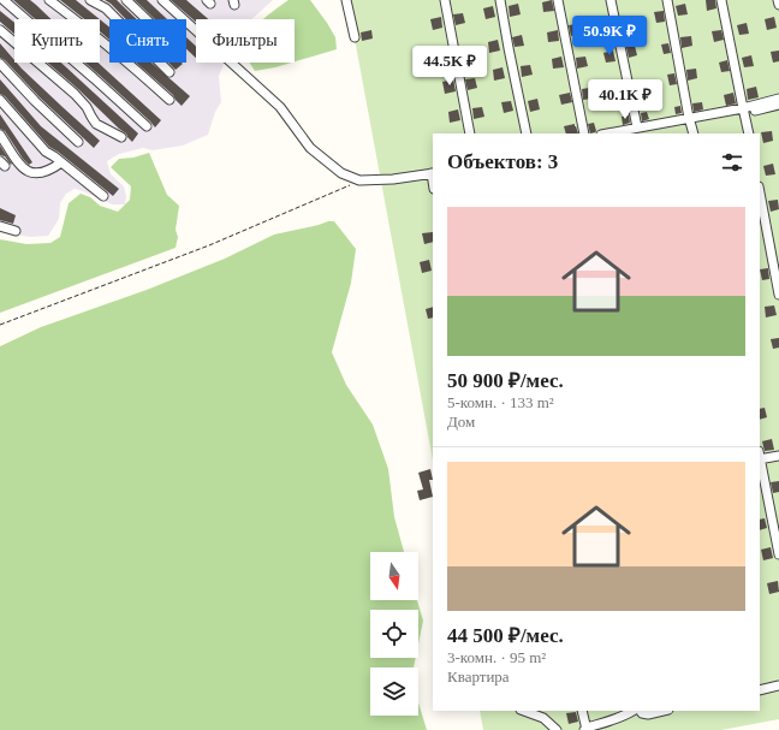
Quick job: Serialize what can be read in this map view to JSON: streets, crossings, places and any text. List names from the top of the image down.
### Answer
{
  "north": "bottom",
  "page": {
    "price": ["50.9K ₽", "44.5K ₽", "40.1K ₽"],
    "chip": ["Купить", "Снять", "Фильтры"],
    "heading": "Объектов: 3",
    "list": [
      {
        "name": "50 900 ₽/мес.",
        "note": "5-комн. · 133 m² · Дом"
      },
      {
        "name": "44 500 ₽/мес.",
        "note": "3-комн. · 95 m² · Квартира"
      }
    ]
  }
}
